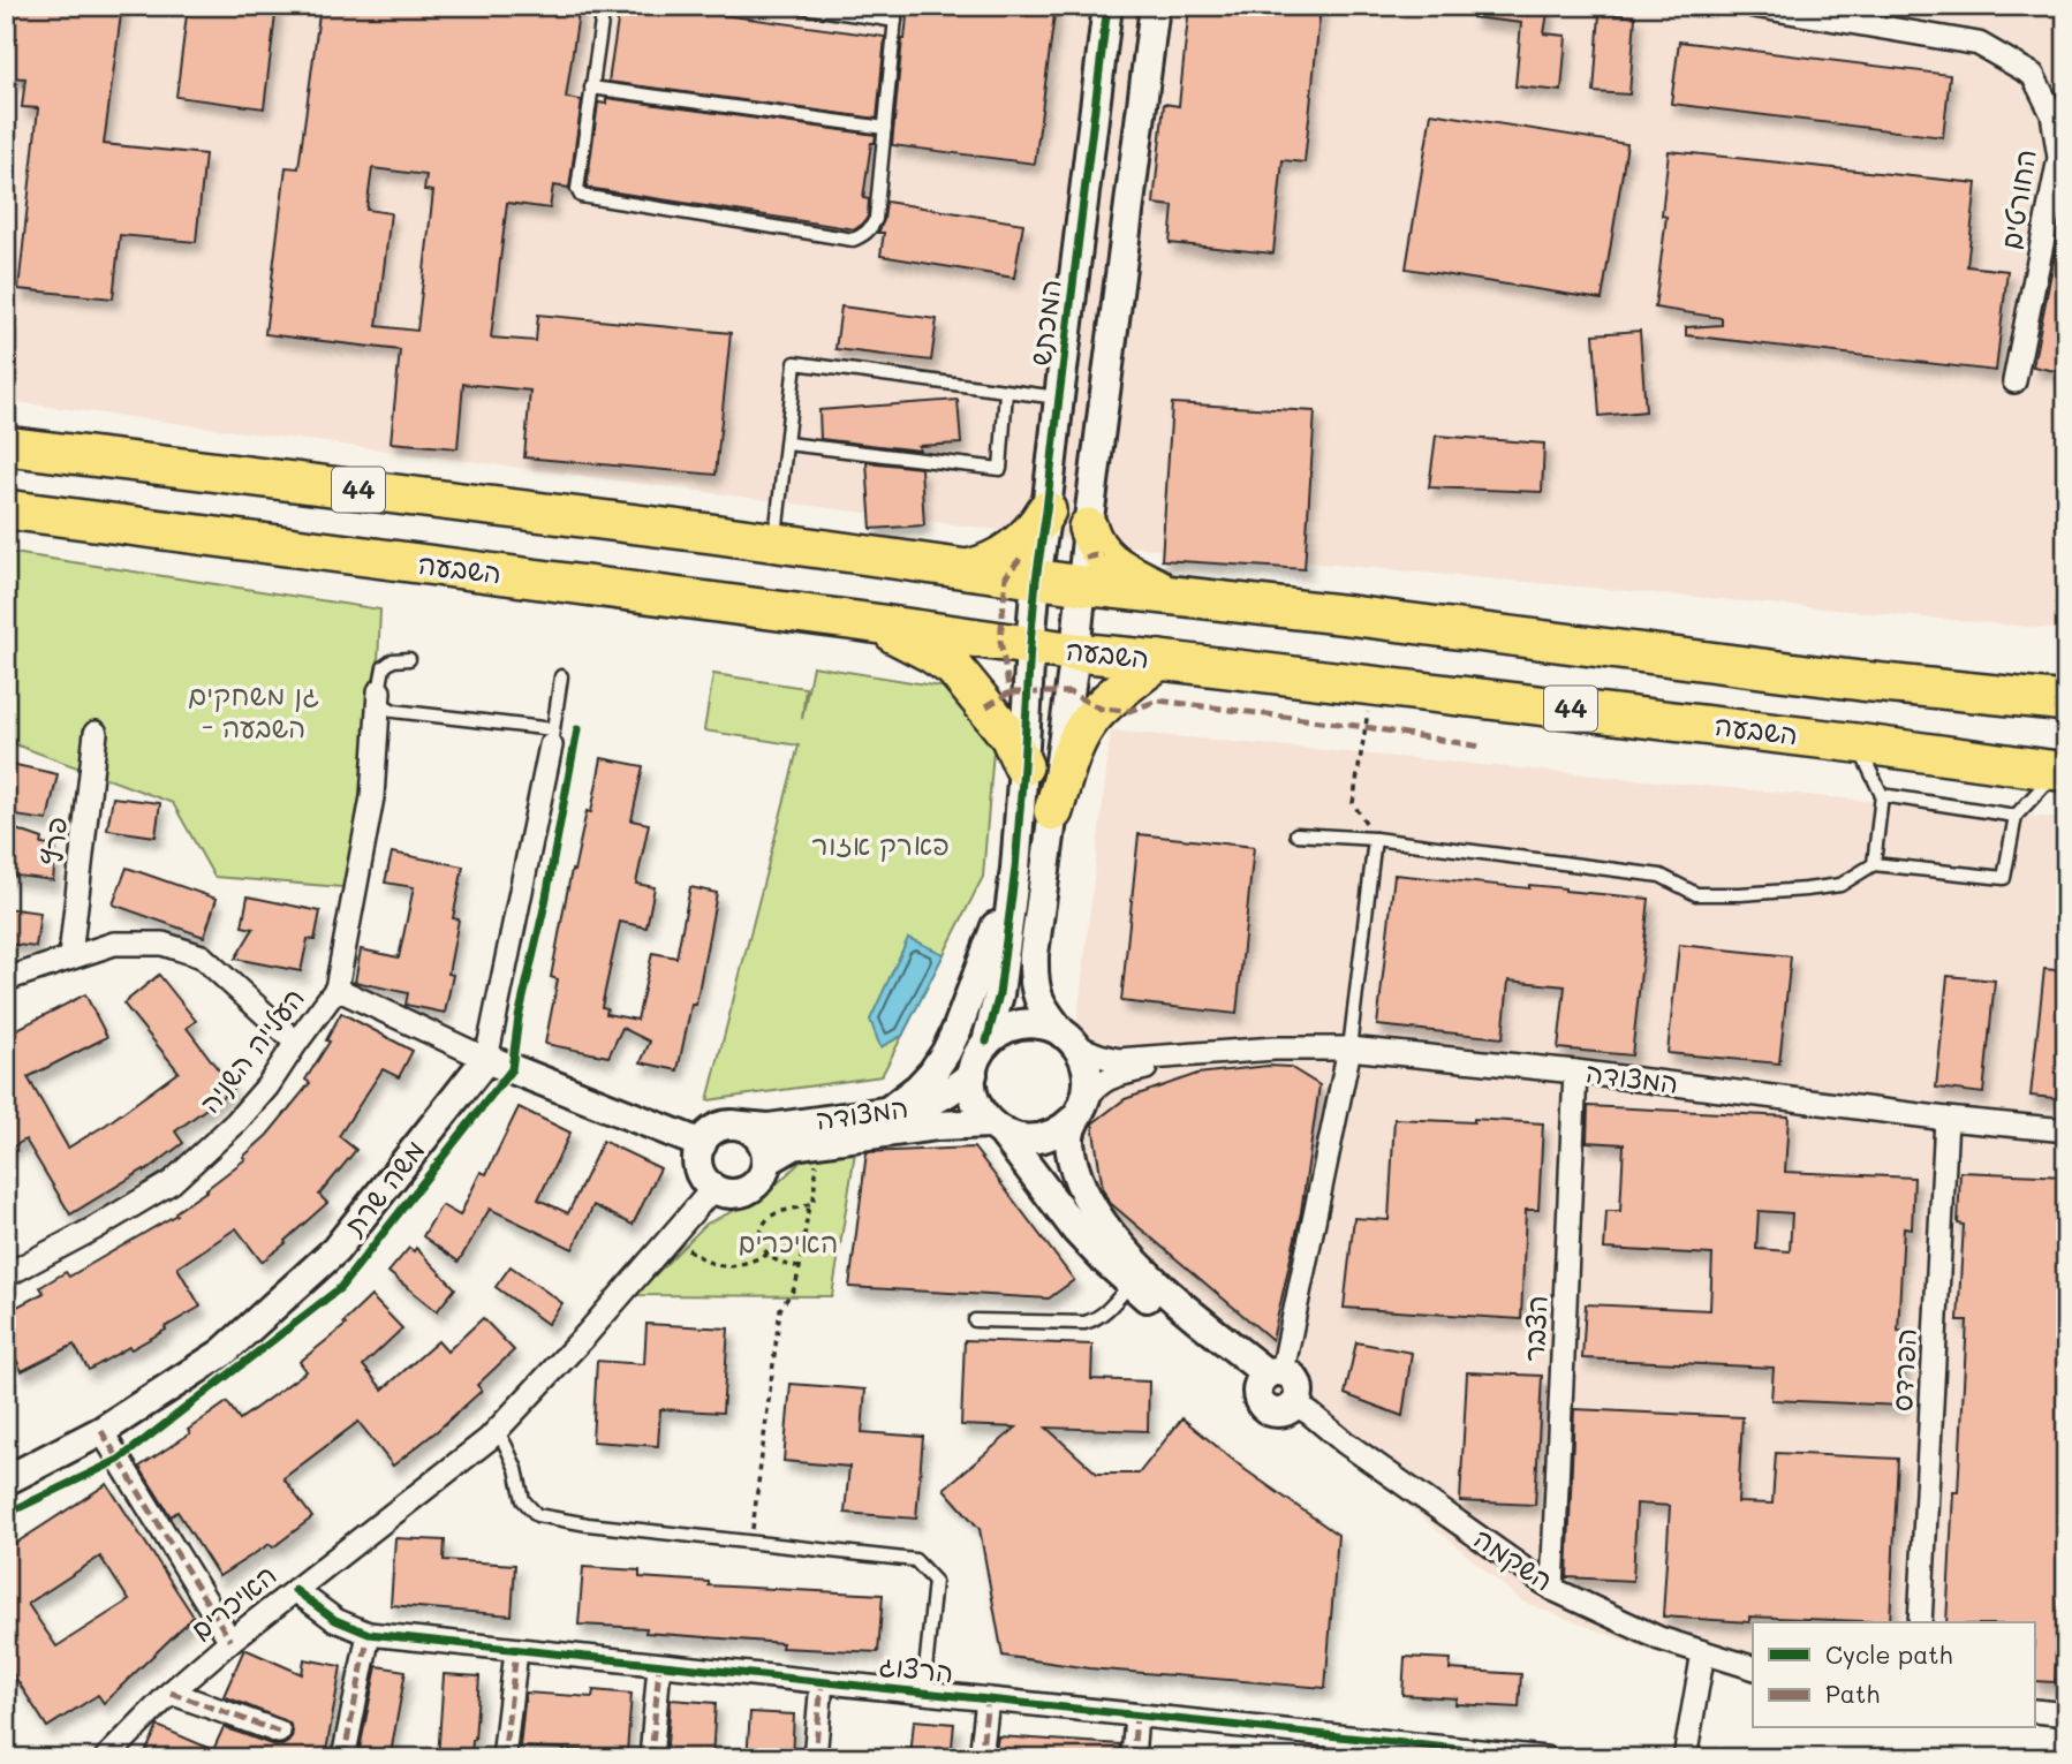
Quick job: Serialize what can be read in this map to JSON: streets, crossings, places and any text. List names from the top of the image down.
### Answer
{
  "streets": {
    "highway": ["44", "השבעה"],
    "street": [
      "החורטים",
      "המכתש",
      "פרץ",
      "העלייה השניה",
      "המצודה",
      "משה שרת",
      "הצבר",
      "הפרדס",
      "השקמה",
      "האיכרים",
      "הרצוג"
    ]
  },
  "crossings": [
    ["המכתש", "44"],
    ["המכתש", "השבעה"],
    ["המצודה", "הצבר"],
    ["המצודה", "הפרדס"],
    ["המצודה", "האיכרים"],
    ["הצבר", "השקמה"],
    ["האיכרים", "הרצוג"]
  ],
  "parks": ["גן משחקים - השבעה", "פארק אזור", "האיכרים"],
  "legend": ["Cycle path", "Path"]
}
